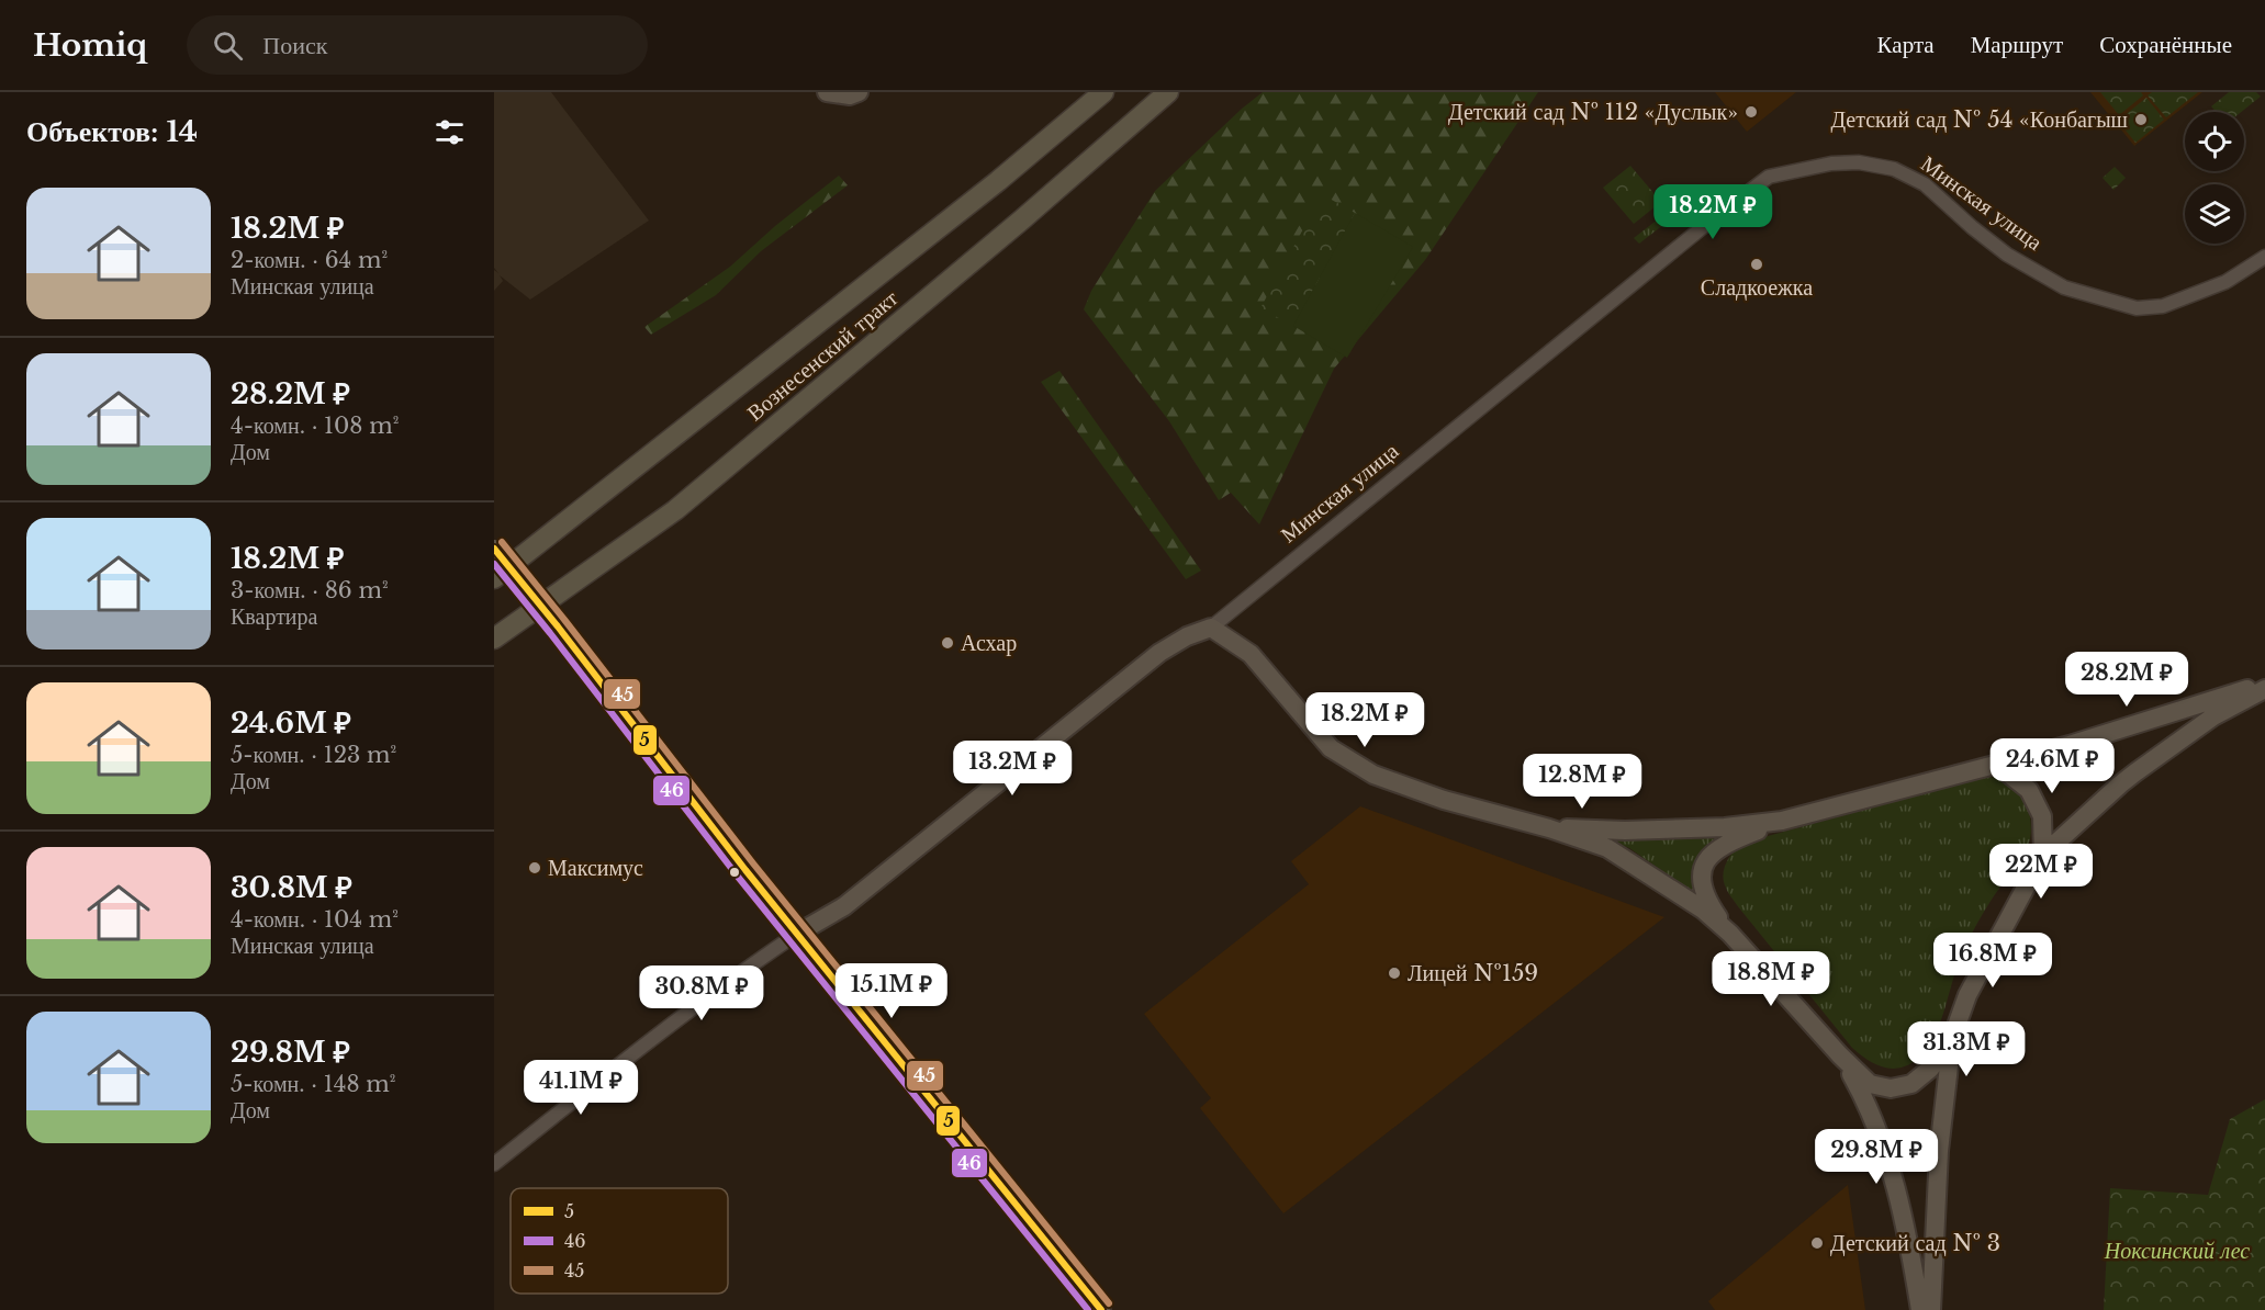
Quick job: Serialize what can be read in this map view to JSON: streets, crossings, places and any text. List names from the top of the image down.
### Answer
{
  "streets": {
    "main road": ["Вознесенский тракт"],
    "street": ["Минская улица"]
  },
  "parks": ["Ноксинский лес"],
  "places": [
    "Детский сад № 112 «Дуслык»",
    "Детский сад № 54 «Конбагыш",
    "Сладкоежка",
    "Асхар",
    "Максимус",
    "Лицей №159",
    "Детский сад № 3"
  ],
  "lines": ["transit line 45", "transit line 5", "transit line 46"],
  "legend": ["5", "46", "45"],
  "page": {
    "header": "Homiq",
    "search": "Поиск",
    "nav": ["Карта", "Маршрут", "Сохранённые"],
    "heading": "Объектов: 14",
    "list": [
      {
        "name": "18.2M ₽",
        "note": "2-комн. · 64 m² · Минская улица"
      },
      {
        "name": "28.2M ₽",
        "note": "4-комн. · 108 m² · Дом"
      },
      {
        "name": "18.2M ₽",
        "note": "3-комн. · 86 m² · Квартира"
      },
      {
        "name": "24.6M ₽",
        "note": "5-комн. · 123 m² · Дом"
      },
      {
        "name": "30.8M ₽",
        "note": "4-комн. · 104 m² · Минская улица"
      },
      {
        "name": "29.8M ₽",
        "note": "5-комн. · 148 m² · Дом"
      }
    ],
    "price": [
      "18.2M ₽",
      "28.2M ₽",
      "18.2M ₽",
      "24.6M ₽",
      "13.2M ₽",
      "12.8M ₽",
      "22M ₽",
      "16.8M ₽",
      "18.8M ₽",
      "15.1M ₽",
      "30.8M ₽",
      "31.3M ₽",
      "41.1M ₽",
      "29.8M ₽"
    ]
  }
}
